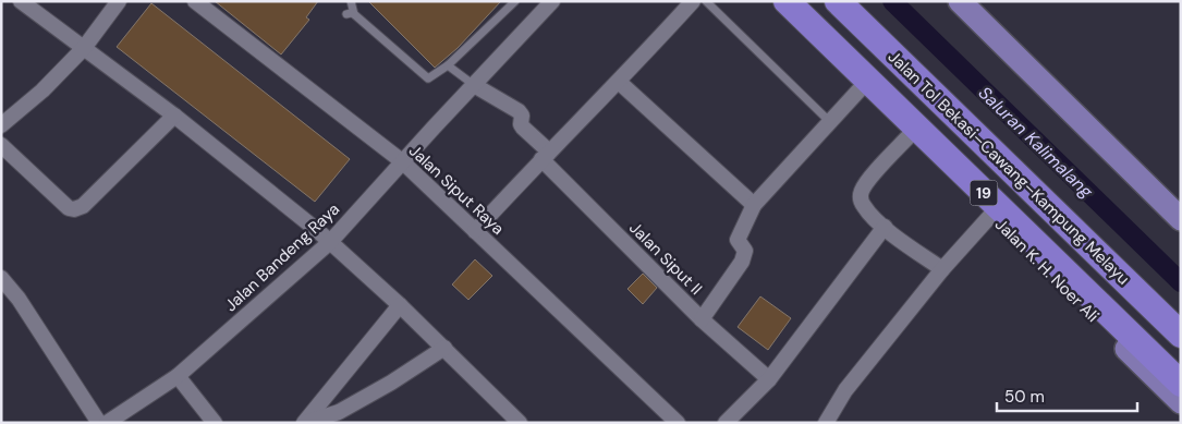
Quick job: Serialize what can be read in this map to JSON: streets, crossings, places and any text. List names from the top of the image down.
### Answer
{
  "streets": {
    "highway": ["Jalan Tol Bekasi–Cawang–Kampung Melayu", "19"],
    "main road": ["Jalan K. H. Noer Ali"],
    "street": ["Jalan Siput Raya", "Jalan Bandeng Raya", "Jalan Siput II"]
  },
  "crossings": [
    ["Jalan Siput Raya", "Jalan Bandeng Raya"],
    ["Jalan Bandeng Raya", "Jalan Siput II"]
  ],
  "water": ["Saluran Kalimalang"],
  "scale_bar": "50 m"
}
